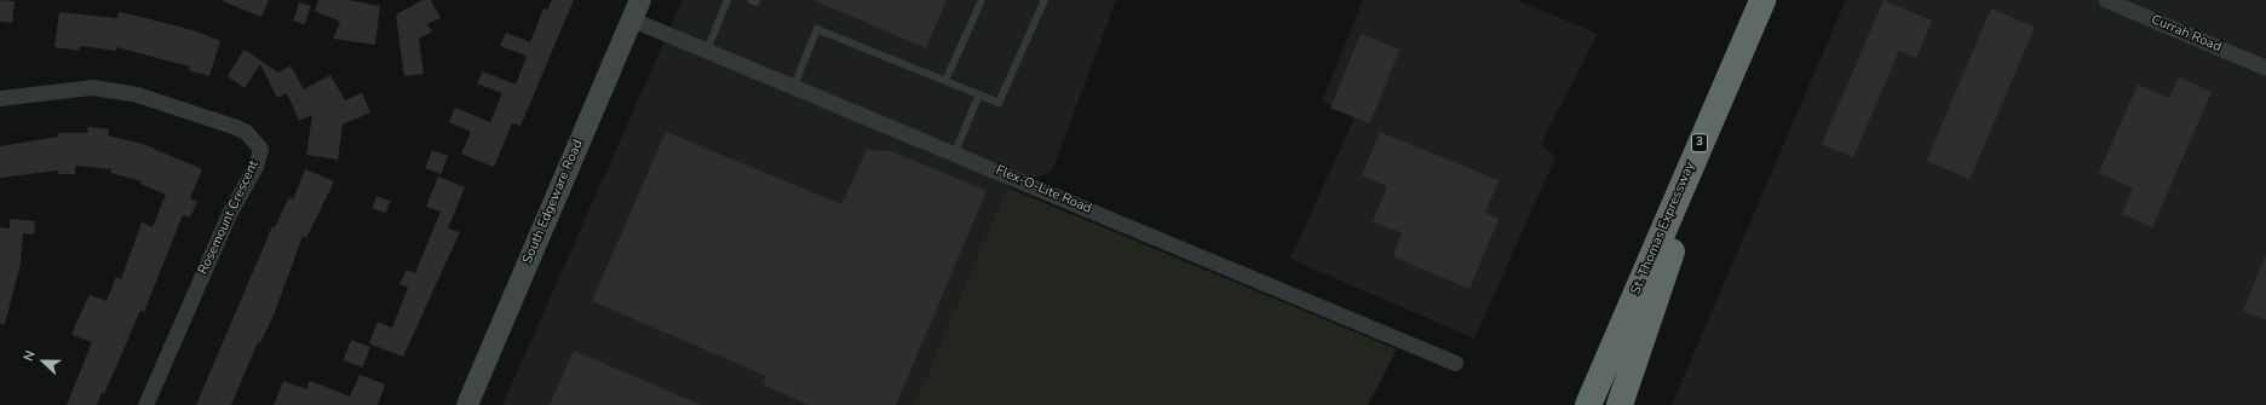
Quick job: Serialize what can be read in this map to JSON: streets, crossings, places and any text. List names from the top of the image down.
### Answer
{
  "streets": {
    "highway": ["3", "St. Thomas Expressway"],
    "main road": ["South Edgeware Road"],
    "street": ["Currah Road", "Flex-O-Lite Road", "Rosemount Crescent"]
  },
  "crossings": [
    ["Flex-O-Lite Road", "South Edgeware Road"]
  ],
  "north": "left"
}
